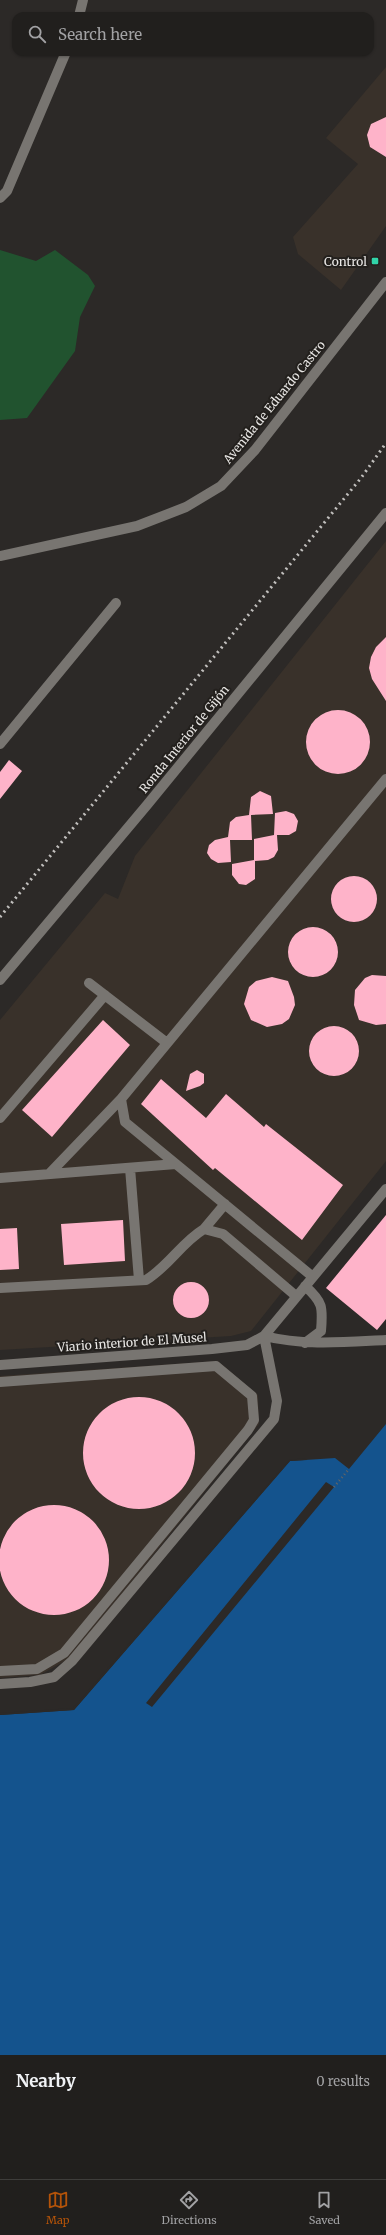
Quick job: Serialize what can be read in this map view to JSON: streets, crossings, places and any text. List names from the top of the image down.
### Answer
{
  "streets": {
    "street": ["Avenida de Eduardo Castro", "Ronda Interior de Gijón", "Viario interior de El Musel"]
  },
  "places": {
    "transit": ["Control"]
  },
  "page": {
    "search": "Search here",
    "heading": ["Nearby", "0 results"],
    "nav": ["Map", "Directions", "Saved"]
  }
}
